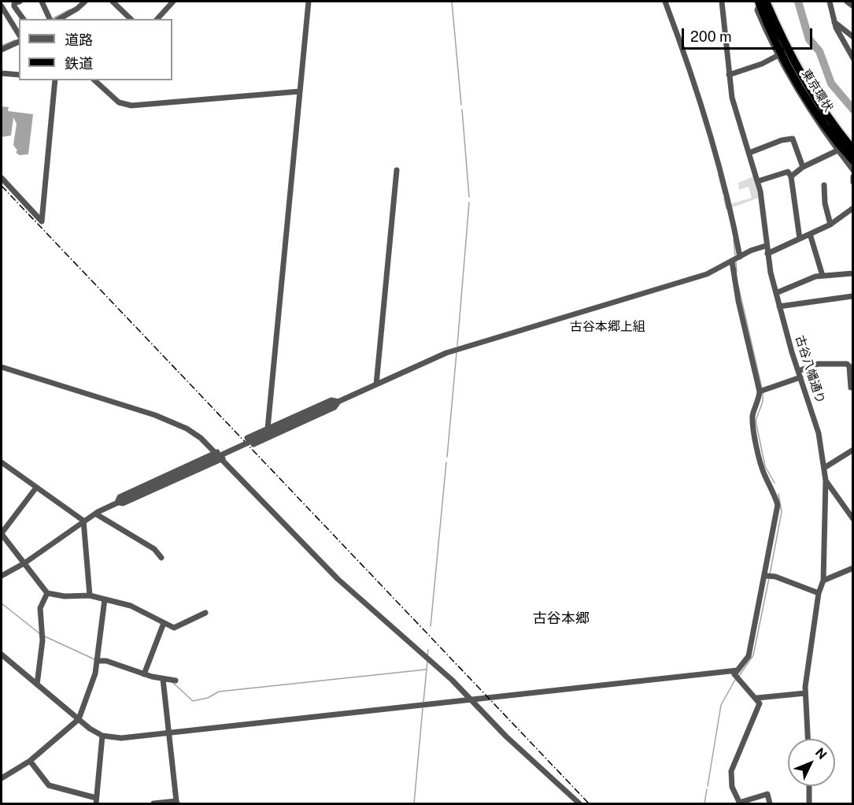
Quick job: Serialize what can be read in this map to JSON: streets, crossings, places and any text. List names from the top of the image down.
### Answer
{
  "streets": {
    "highway": ["東京環状"],
    "street": ["古谷八幡通り"]
  },
  "districts": ["古谷本郷上組", "古谷本郷"],
  "legend": ["道路", "鉄道"],
  "scale_bar": "200 m",
  "north": "top right"
}
